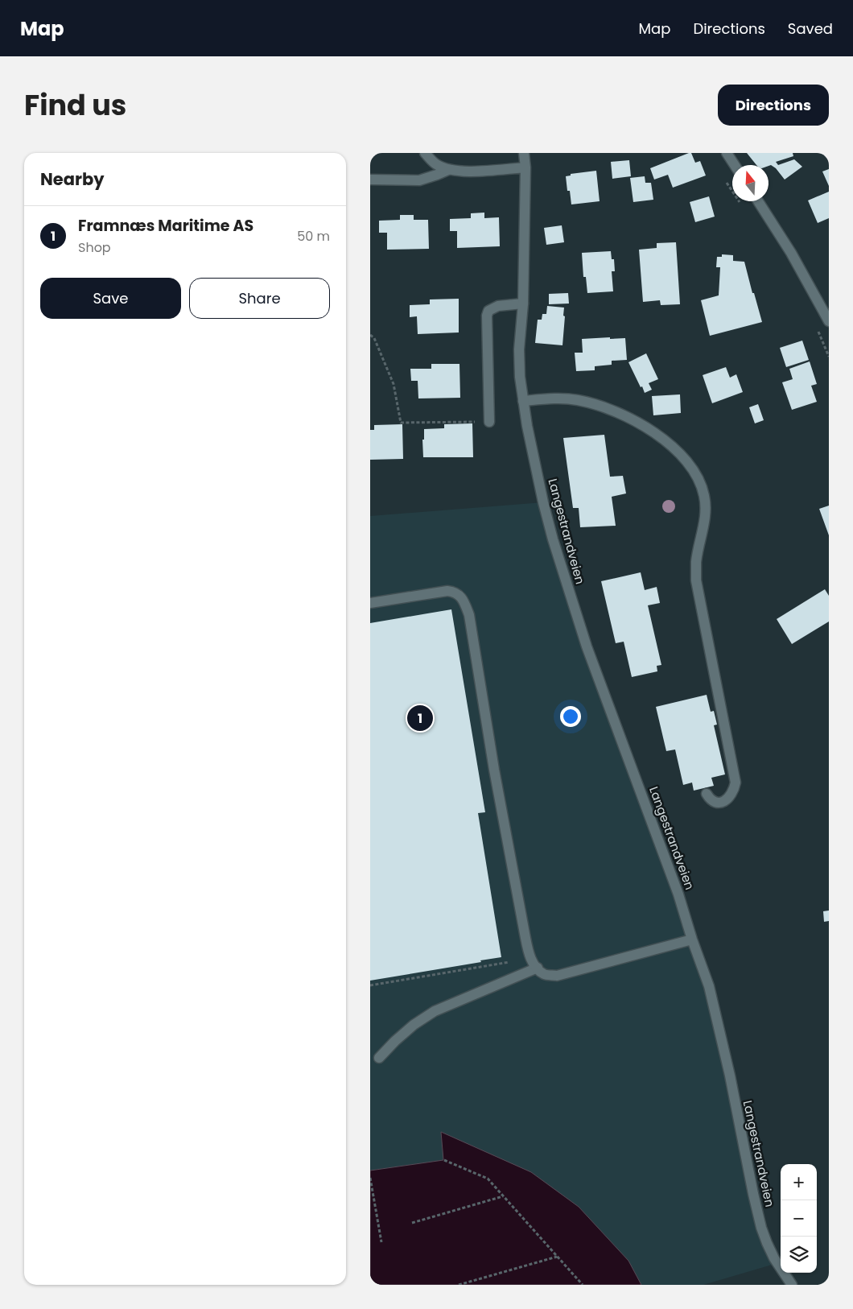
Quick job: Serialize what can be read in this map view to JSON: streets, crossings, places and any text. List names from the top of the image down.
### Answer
{
  "streets": {
    "street": ["Langestrandveien"]
  },
  "north": "top",
  "page": {
    "header": "Map",
    "nav": ["Map", "Directions", "Saved"],
    "title": "Find us",
    "buttons": [
      "Directions",
      ["Save", "Share"]
    ],
    "heading": "Nearby",
    "list": [
      {
        "mark": "1",
        "name": "Framnæs Maritime AS",
        "note": "Shop",
        "value": "50 m"
      }
    ],
    "pins": "1",
    "map_buttons": ["+", "−"]
  }
}
